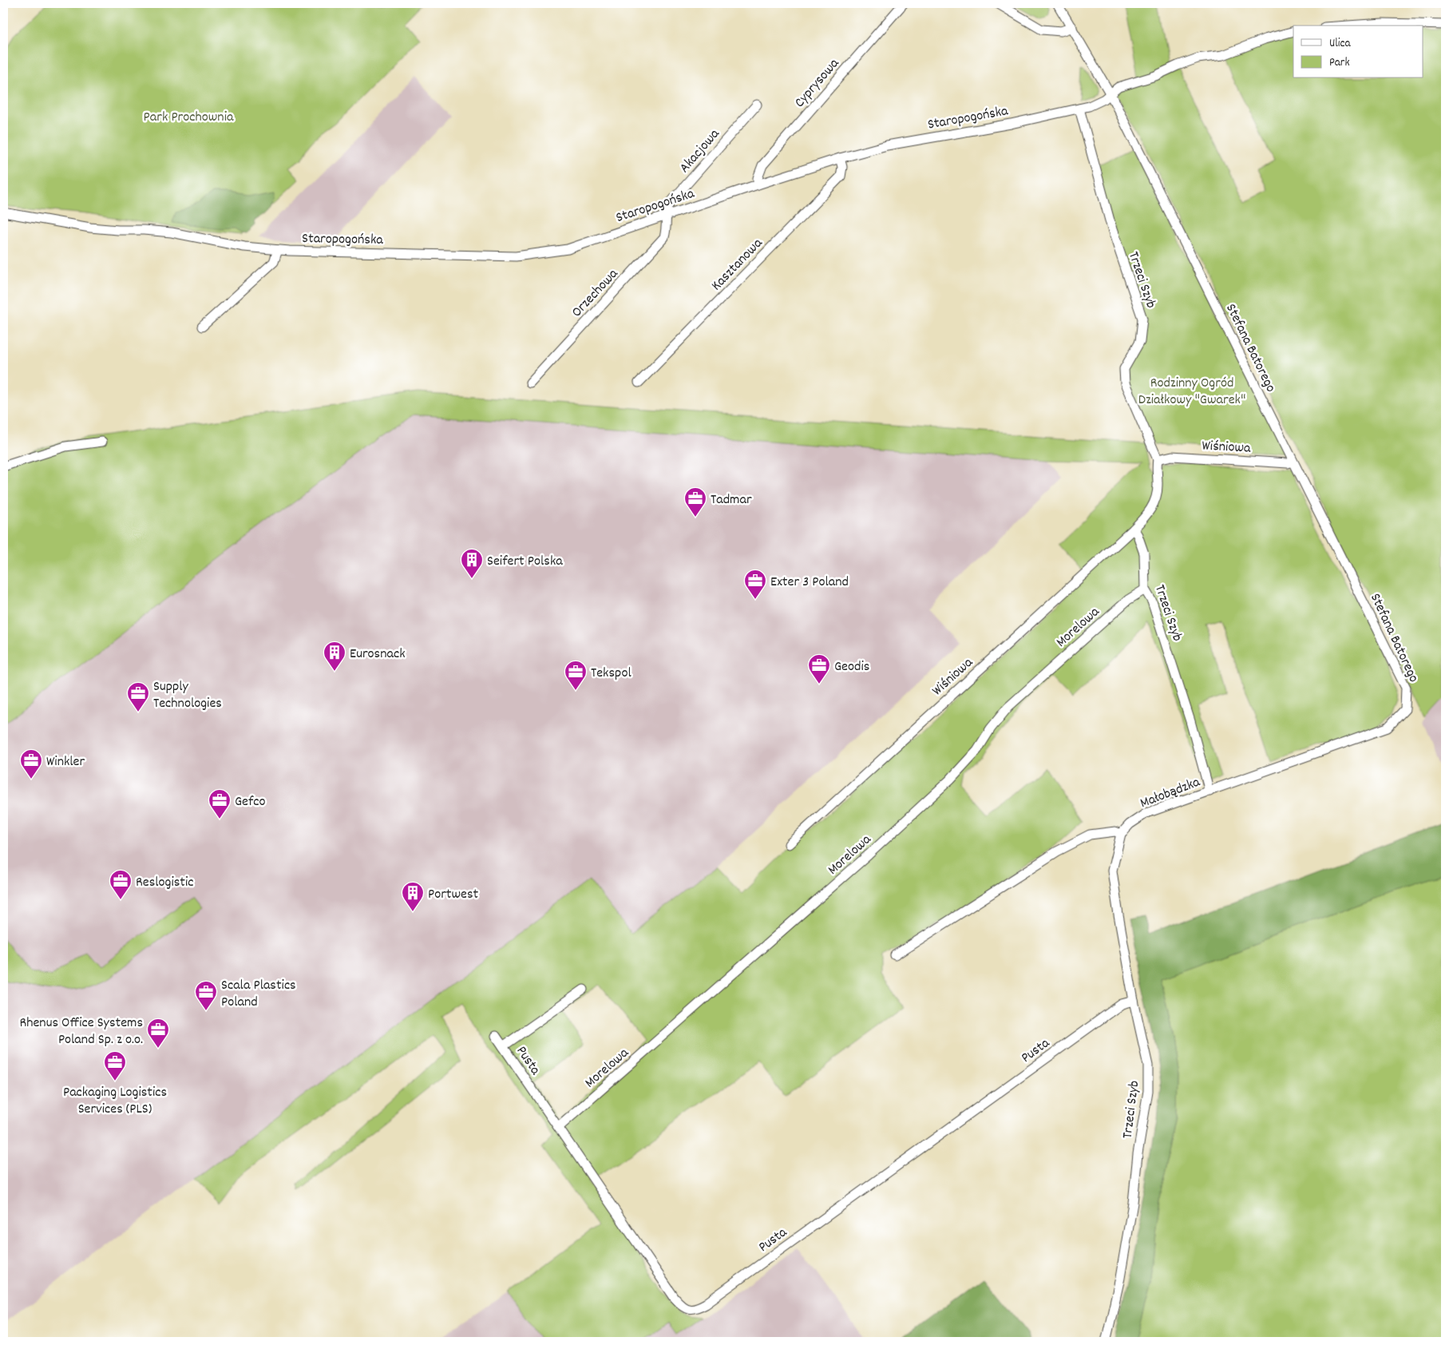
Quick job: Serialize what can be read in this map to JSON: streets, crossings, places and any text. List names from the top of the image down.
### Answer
{
  "streets": {
    "street": [
      "Cyprysowa",
      "Staropogońska",
      "Akacjowa",
      "Kasztanowa",
      "Trzeci Szyb",
      "Orzechowa",
      "Stefana Batorego",
      "Wiśniowa",
      "Morelowa",
      "Małobądzka",
      "Pusta"
    ]
  },
  "crossings": [
    ["Cyprysowa", "Staropogońska"],
    ["Staropogońska", "Akacjowa"],
    ["Staropogońska", "Kasztanowa"],
    ["Staropogońska", "Trzeci Szyb"],
    ["Staropogońska", "Orzechowa"],
    ["Staropogońska", "Stefana Batorego"],
    ["Akacjowa", "Orzechowa"],
    ["Trzeci Szyb", "Wiśniowa"],
    ["Trzeci Szyb", "Morelowa"],
    ["Trzeci Szyb", "Małobądzka"],
    ["Trzeci Szyb", "Pusta"],
    ["Stefana Batorego", "Wiśniowa"],
    ["Stefana Batorego", "Małobądzka"],
    ["Morelowa", "Pusta"]
  ],
  "parks": ["Park Prochownia", "Rodzinny Ogród Działkowy \"Gwarek\""],
  "places": {
    "office": [
      "Tadmar",
      "Exter 3 Poland",
      "Geodis",
      "Tekspol",
      "Supply Technologies",
      "Winkler",
      "Gefco",
      "Reslogistic",
      "Scala Plastics Poland",
      "Rhenus Office Systems Poland Sp. z o.o.",
      "Packaging Logistics Services (PLS)"
    ],
    "building": ["Seifert Polska", "Eurosnack", "Portwest"]
  },
  "legend": ["Ulica", "Park"]
}
